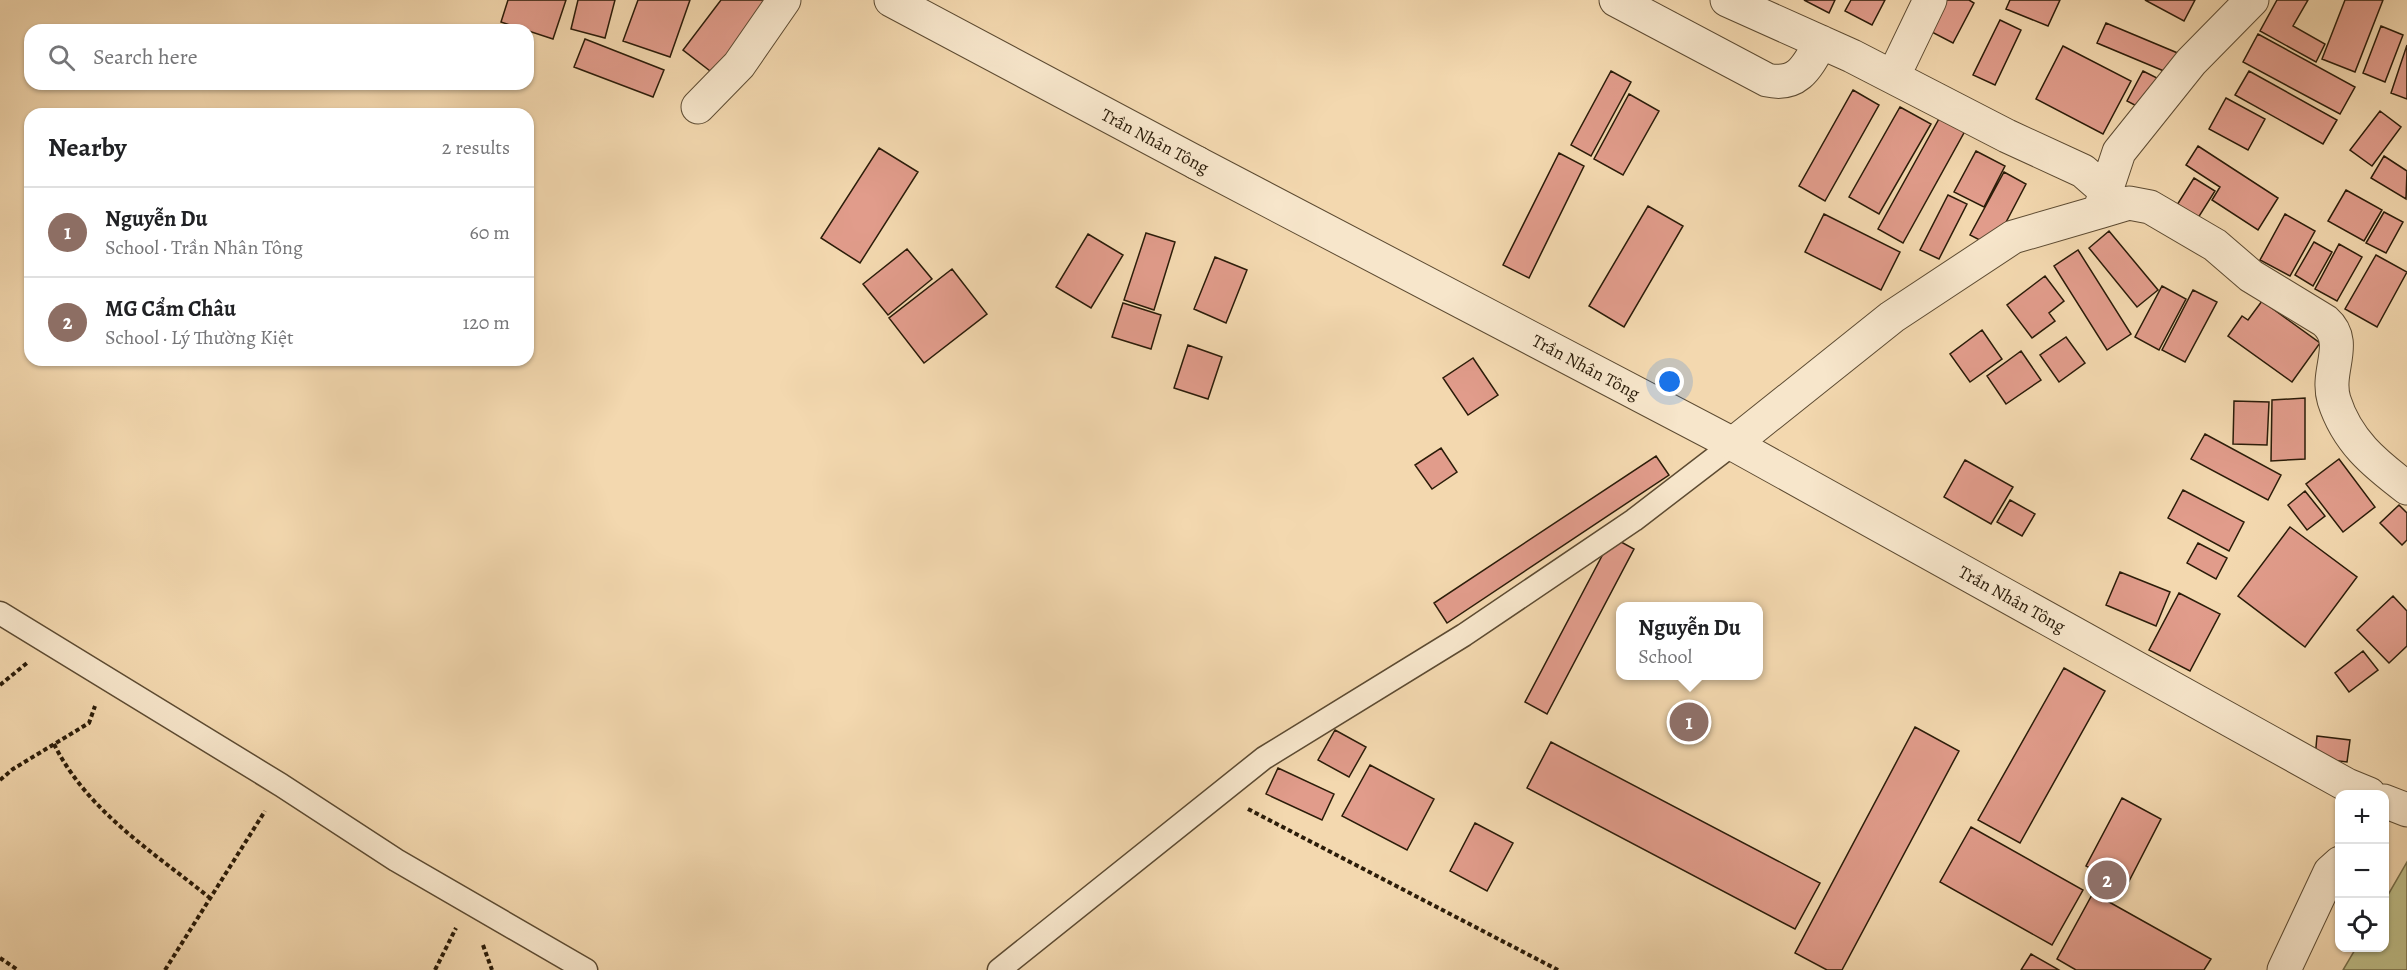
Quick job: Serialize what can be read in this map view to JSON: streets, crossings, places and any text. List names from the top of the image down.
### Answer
{
  "streets": {
    "street": ["Trần Nhân Tông"]
  },
  "page": {
    "search": "Search here",
    "heading": ["Nearby", "2 results"],
    "list": [
      {
        "mark": "1",
        "name": "Nguyễn Du",
        "note": "School · Trần Nhân Tông",
        "value": "60 m"
      },
      {
        "mark": "2",
        "name": "MG Cẩm Châu",
        "note": "School · Lý Thường Kiệt",
        "value": "120 m"
      }
    ],
    "popup": ["Nguyễn Du", "School"],
    "pins": ["1", "2"],
    "map_buttons": ["+", "−"]
  }
}
